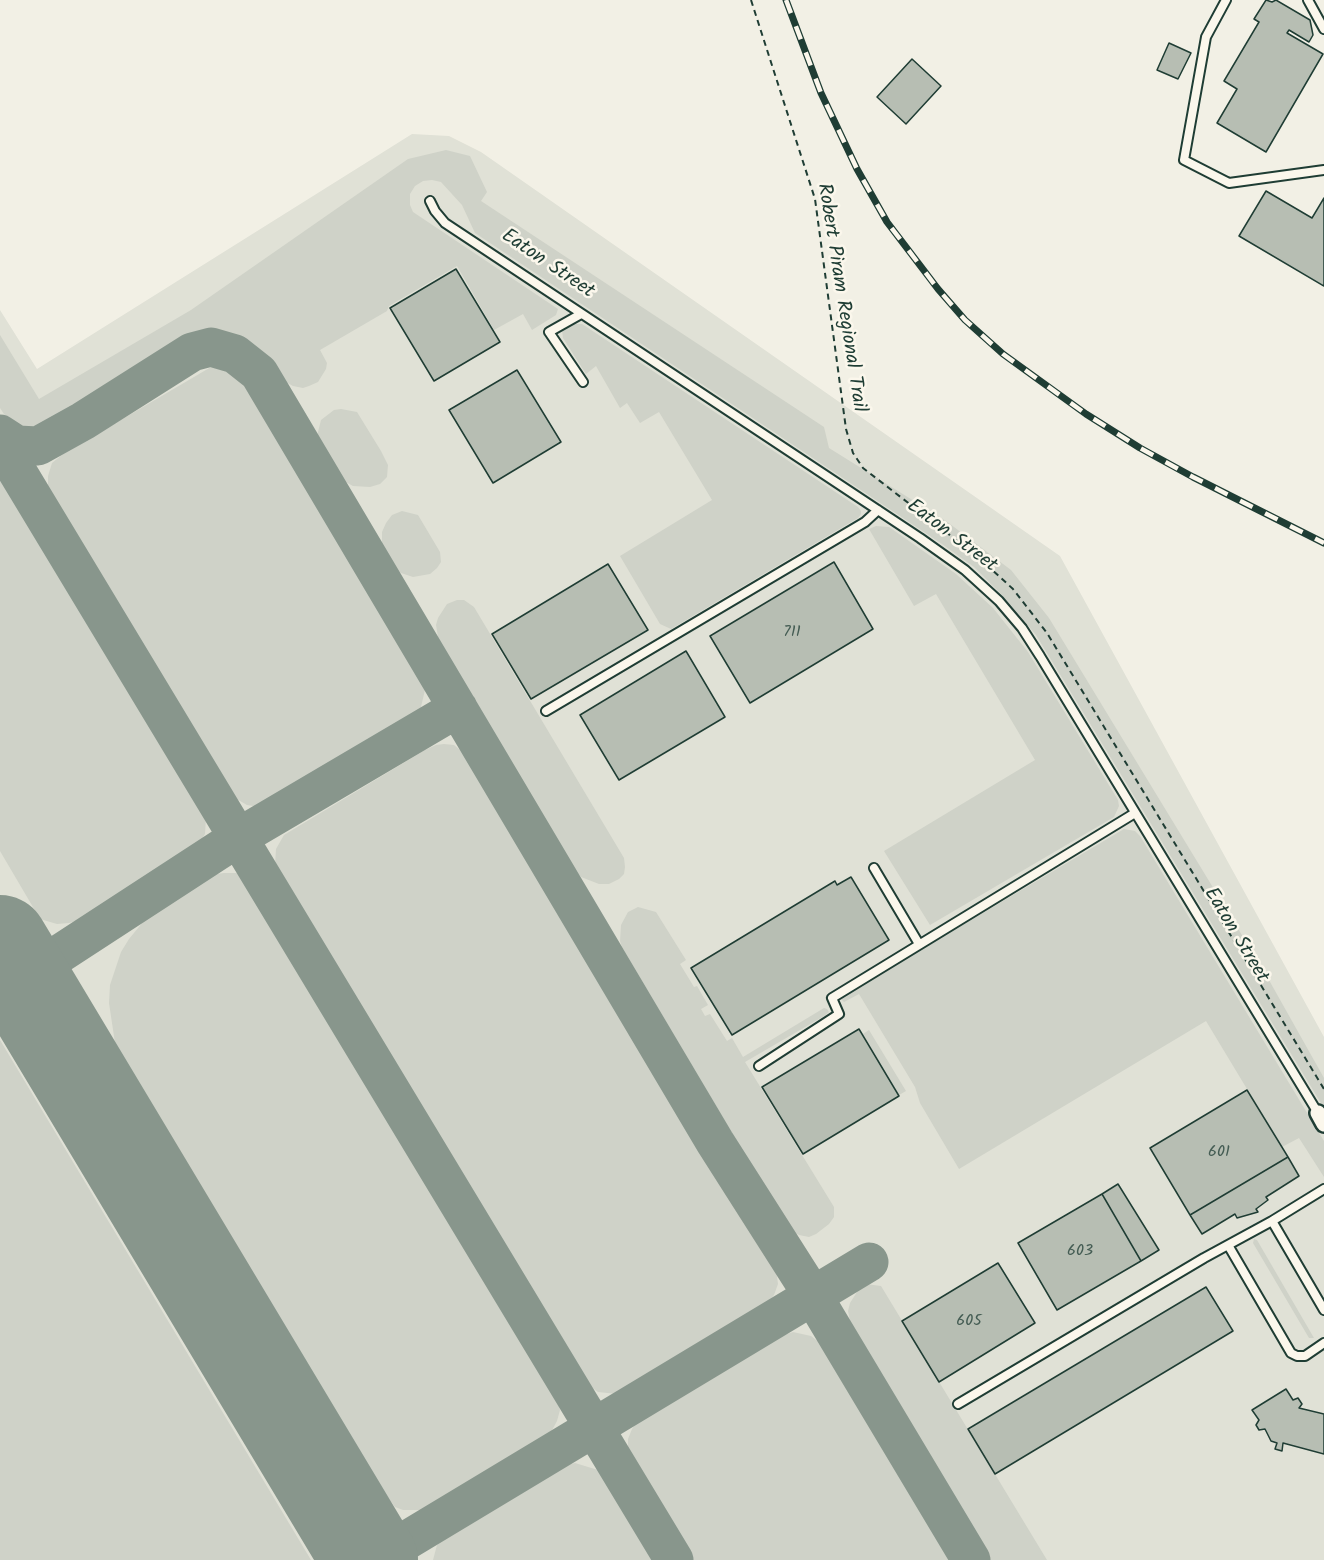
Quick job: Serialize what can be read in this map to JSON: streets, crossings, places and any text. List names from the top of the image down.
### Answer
{
  "streets": {
    "lane": ["Eaton Street"],
    "path": ["Robert Piram Regional Trail"]
  },
  "house_numbers": [
    "711",
    "601",
    "603",
    "605"
  ]
}
